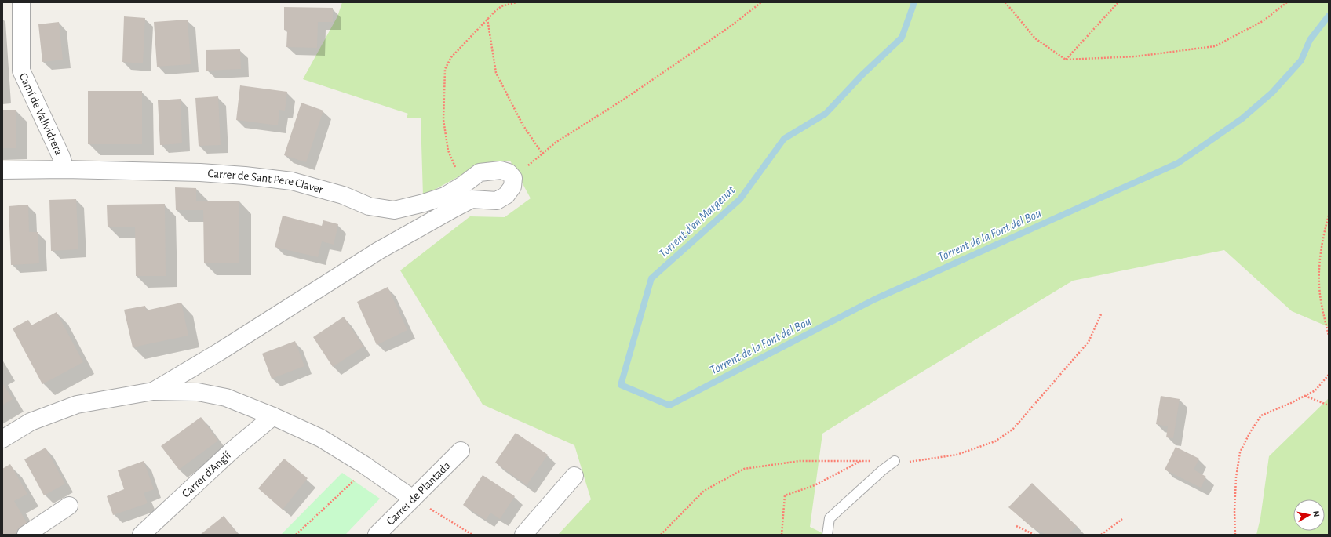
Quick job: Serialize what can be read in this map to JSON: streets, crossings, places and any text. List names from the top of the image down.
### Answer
{
  "streets": {
    "street": [
      "Camí de Vallvidrera",
      "Carrer de Sant Pere Claver",
      "Carrer d'Anglí",
      "Carrer de Plantada"
    ]
  },
  "crossings": [
    ["Camí de Vallvidrera", "Carrer de Sant Pere Claver"]
  ],
  "water": ["Torrent d'en Margenat", "Torrent de la Font del Bou"],
  "north": "right"
}
